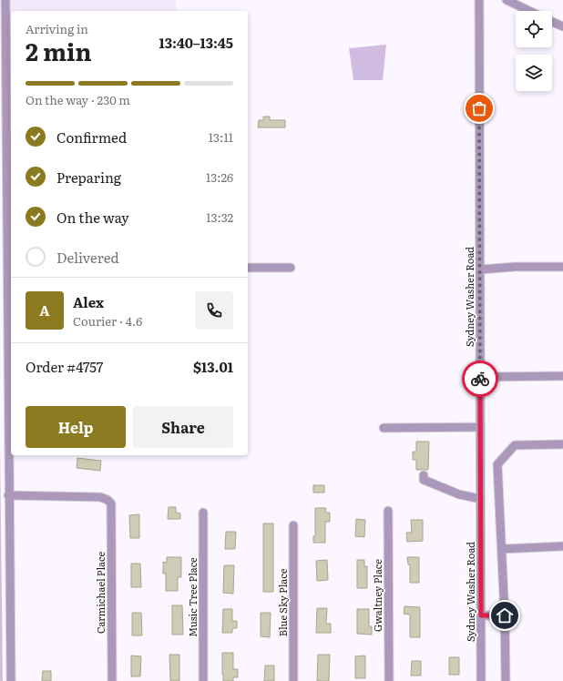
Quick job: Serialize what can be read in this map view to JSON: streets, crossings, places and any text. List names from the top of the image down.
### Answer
{
  "streets": {
    "street": [
      "Sydney Washer Road",
      "Carmichael Place",
      "Gwaltney Place",
      "Music Tree Place",
      "Blue Sky Place"
    ]
  },
  "page": {
    "heading": ["2 min", "Arriving in", "13:40–13:45"],
    "panel": [
      "Alex",
      "Courier · 4.6",
      "Order #4757",
      "$13.01"
    ],
    "bar": "On the way · 230 m",
    "list": [
      ["Confirmed", "13:11"],
      ["Preparing", "13:26"],
      ["On the way", "13:32"],
      "Delivered"
    ],
    "round": "A",
    "buttons": ["Help", "Share"]
  }
}
